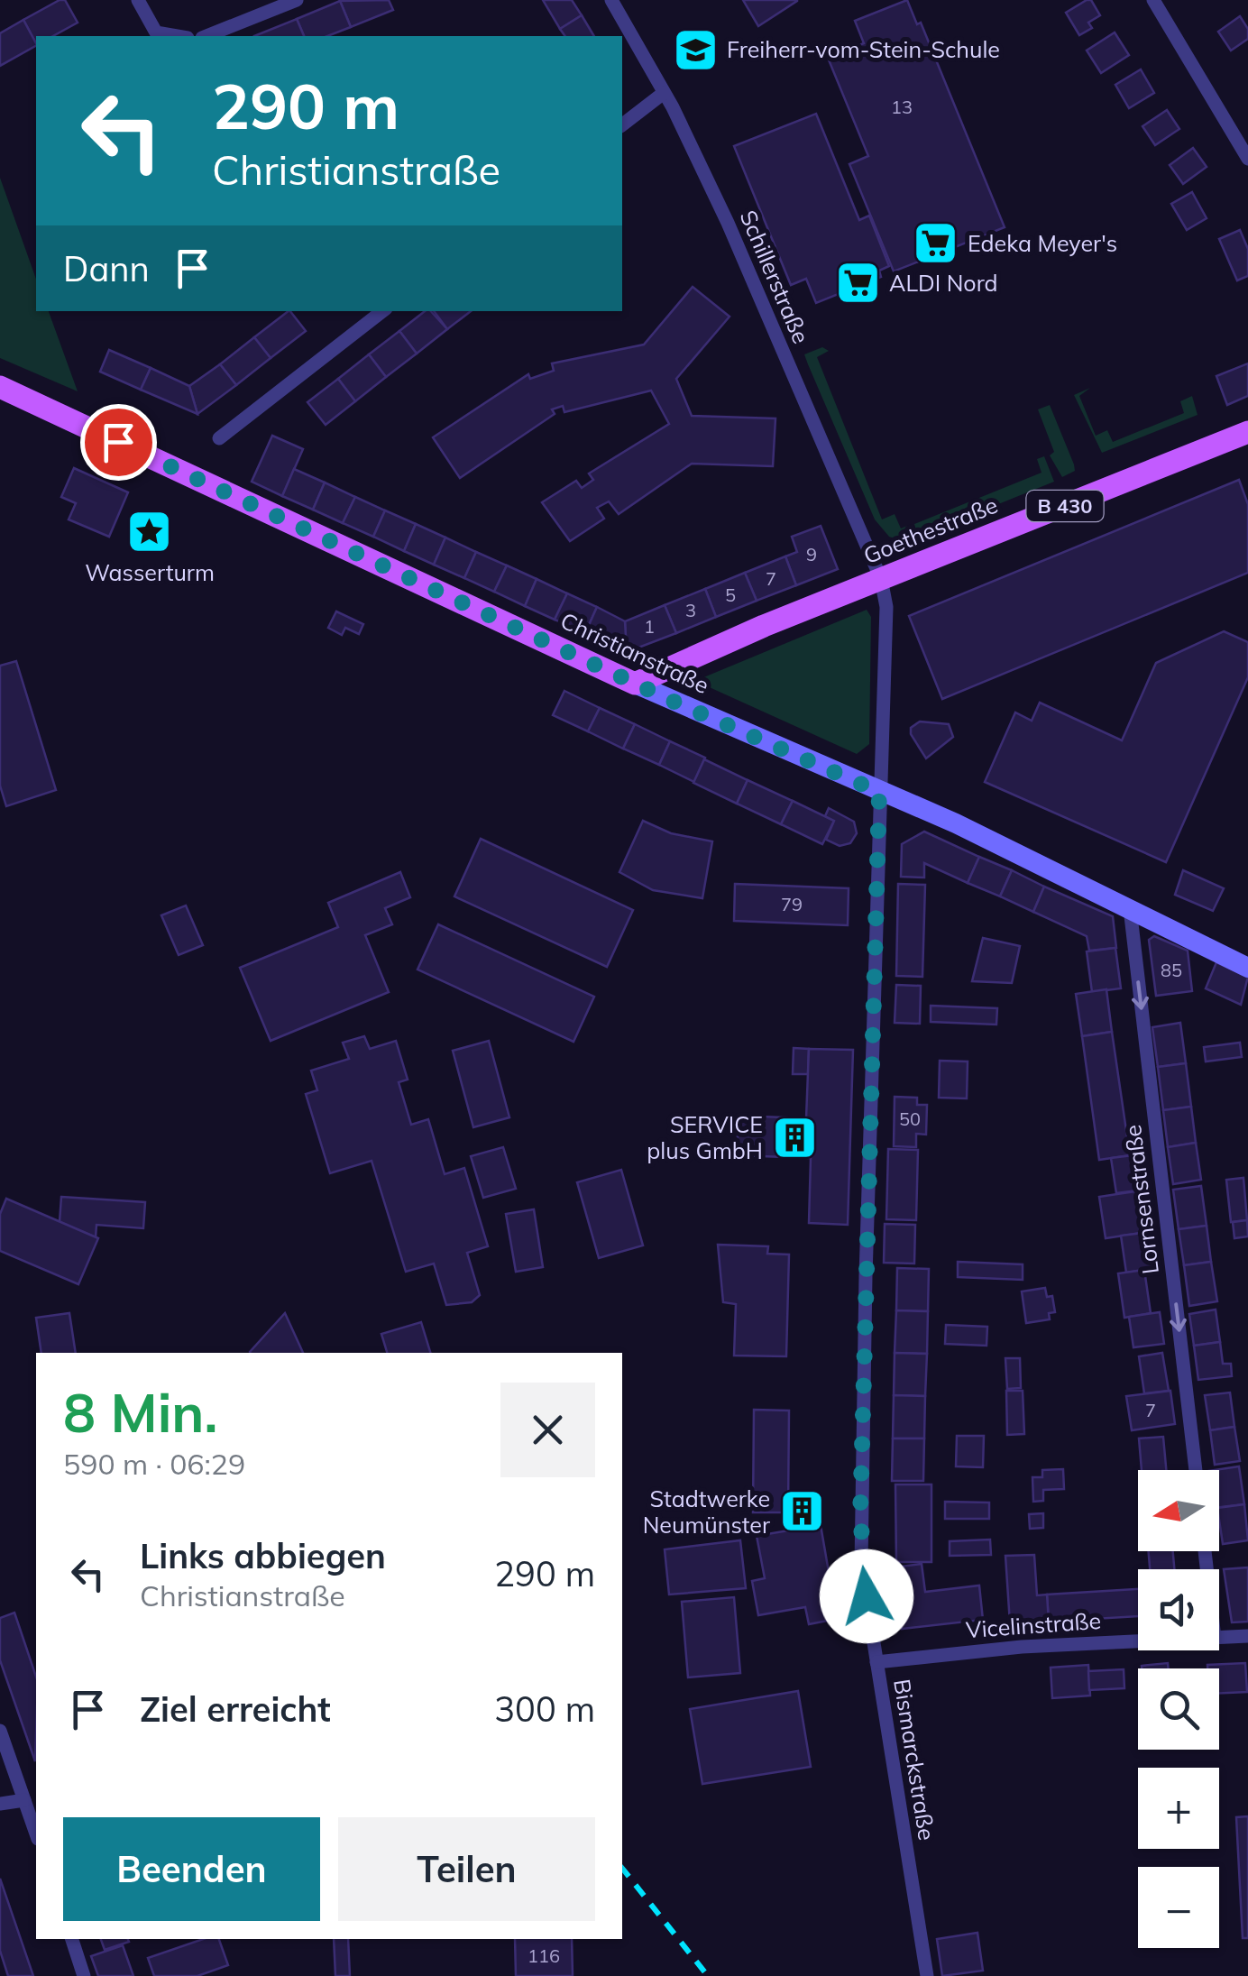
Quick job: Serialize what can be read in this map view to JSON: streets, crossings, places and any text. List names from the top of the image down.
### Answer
{
  "streets": {
    "main road": ["B 430", "Goethestraße", "Christianstraße"],
    "street": [
      "Schillerstraße",
      "Lornsenstraße",
      "Vicelinstraße",
      "Bismarckstraße"
    ]
  },
  "crossings": [
    ["Schillerstraße", "Goethestraße"],
    ["Schillerstraße", "Christianstraße"],
    ["Schillerstraße", "Bismarckstraße"],
    ["Goethestraße", "Christianstraße"],
    ["Christianstraße", "Lornsenstraße"],
    ["Christianstraße", "Bismarckstraße"],
    ["Vicelinstraße", "Bismarckstraße"]
  ],
  "one_way": ["Lornsenstraße"],
  "places": {
    "school or university": ["Freiherr-vom-Stein-Schule"],
    "supermarket": ["Edeka Meyer's", "ALDI Nord"],
    "place": ["Wasserturm"],
    "building": ["SERVICE plus GmbH", "Stadtwerke Neumünster"]
  },
  "house_numbers": [
    "13",
    "9",
    "7",
    "5",
    "3",
    "1",
    "79",
    "85",
    "50",
    "7",
    "116"
  ],
  "north": "left",
  "page": {
    "turn": ["290 m", "Christianstraße"],
    "then": "Dann",
    "heading": ["8 Min.", "590 m · 06:29"],
    "map_buttons": ["+", "−"],
    "list": [
      {
        "name": "Links abbiegen",
        "note": "Christianstraße",
        "value": "290 m"
      },
      {
        "name": "Ziel erreicht",
        "value": "300 m"
      }
    ],
    "buttons": ["Beenden", "Teilen"]
  }
}
